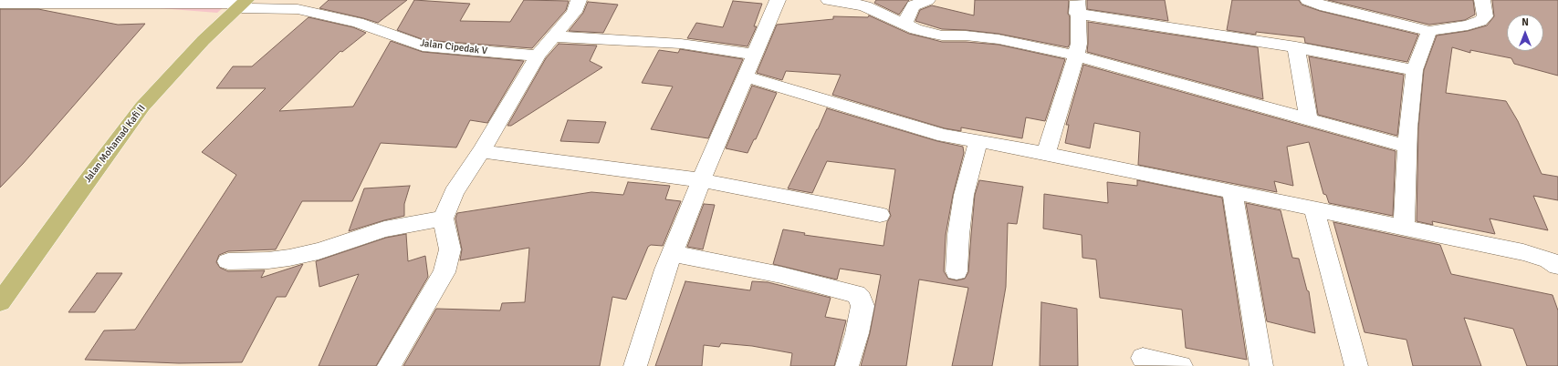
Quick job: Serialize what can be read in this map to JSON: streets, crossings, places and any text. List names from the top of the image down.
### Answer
{
  "streets": {
    "main road": ["Jalan Mohamad Kafi II"],
    "street": ["Jalan Cipedak V"]
  },
  "crossings": [
    ["Jalan Cipedak V", "Jalan Mohamad Kafi II"]
  ],
  "north": "top"
}
